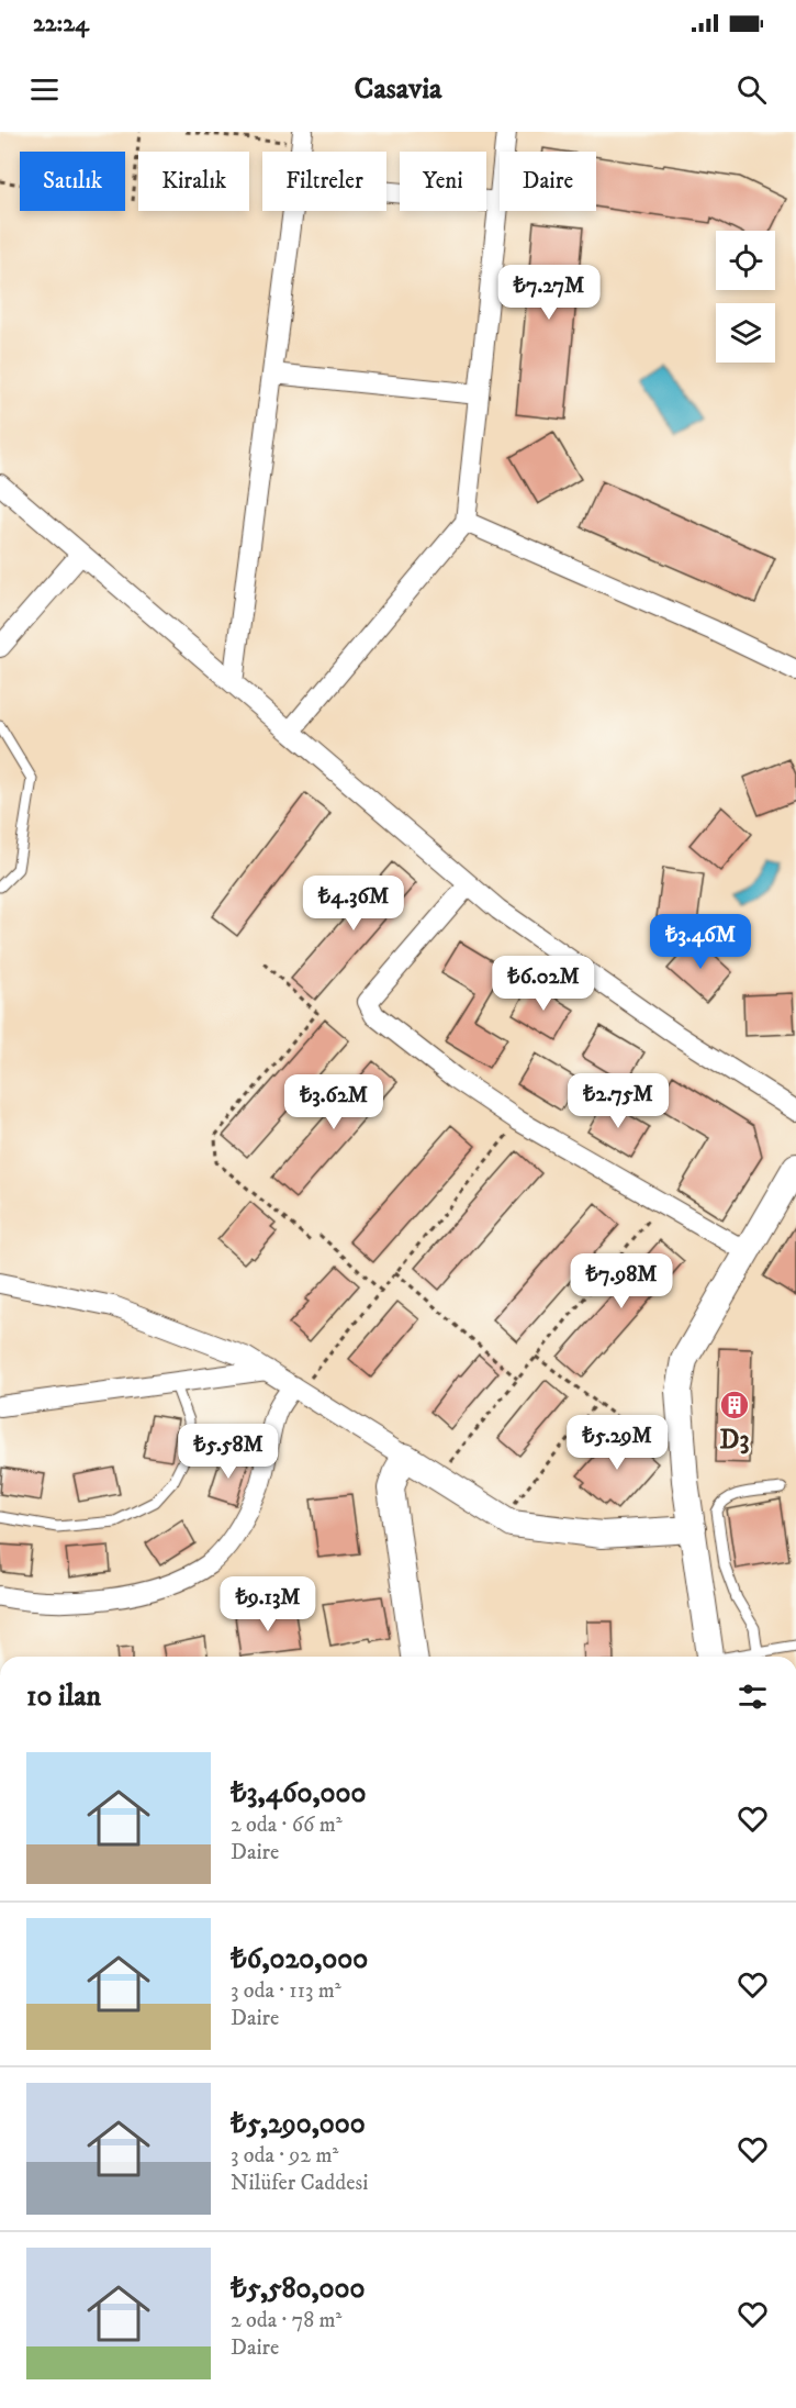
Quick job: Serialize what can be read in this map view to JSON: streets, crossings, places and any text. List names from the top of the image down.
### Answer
{
  "places": {
    "building": ["D3"]
  },
  "page": {
    "status": "22:24",
    "header": "Casavia",
    "chip": [
      "Satılık",
      "Kiralık",
      "Filtreler",
      "Yeni",
      "Daire"
    ],
    "price": [
      "₺7.27M",
      "₺4.36M",
      "₺3.46M",
      "₺6.02M",
      "₺2.75M",
      "₺3.62M",
      "₺7.98M",
      "₺5.29M",
      "₺5.58M",
      "₺9.13M"
    ],
    "heading": "10 ilan",
    "list": [
      {
        "name": "₺3,460,000",
        "note": "2 oda · 66 m² · Daire"
      },
      {
        "name": "₺6,020,000",
        "note": "3 oda · 113 m² · Daire"
      },
      {
        "name": "₺5,290,000",
        "note": "3 oda · 92 m² · Nilüfer Caddesi"
      },
      {
        "name": "₺5,580,000",
        "note": "2 oda · 78 m² · Daire"
      }
    ]
  }
}
